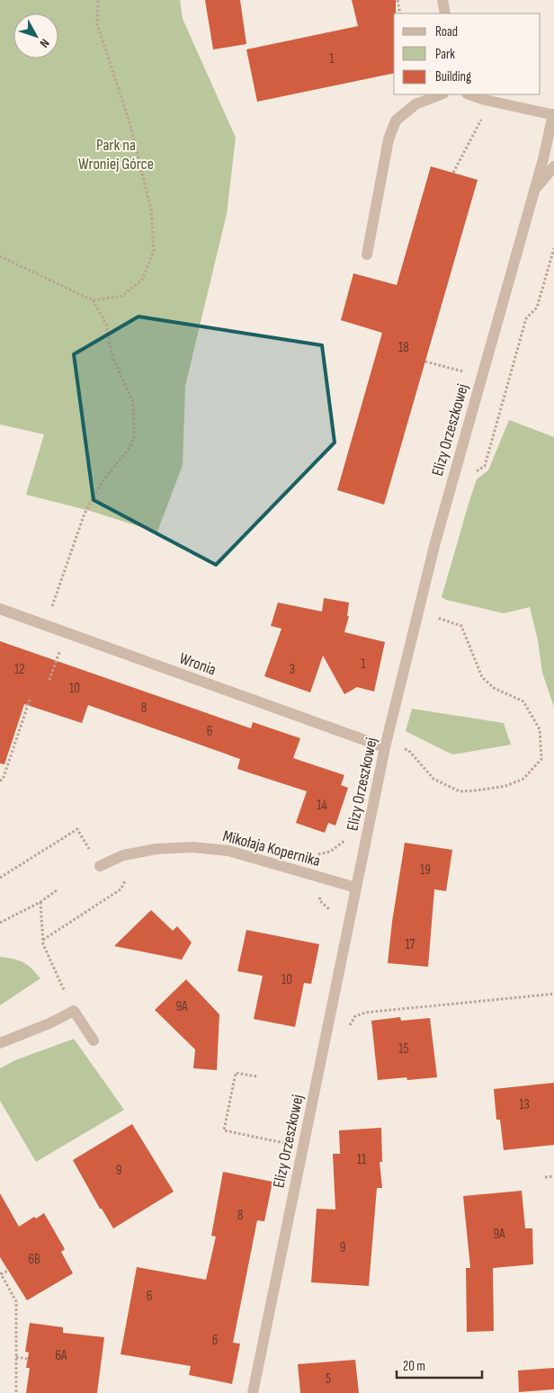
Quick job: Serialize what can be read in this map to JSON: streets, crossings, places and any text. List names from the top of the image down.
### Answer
{
  "streets": {
    "street": ["Elizy Orzeszkowej", "Wronia", "Mikołaja Kopernika"]
  },
  "crossings": [
    ["Elizy Orzeszkowej", "Wronia"],
    ["Elizy Orzeszkowej", "Mikołaja Kopernika"]
  ],
  "parks": ["Park na Wroniej Górce"],
  "house_numbers": [
    "1",
    "18",
    "1",
    "12",
    "3",
    "10",
    "8",
    "6",
    "14",
    "19",
    "17",
    "10",
    "9A",
    "15",
    "13",
    "11",
    "9",
    "8",
    "9A",
    "9",
    "6B",
    "6",
    "6",
    "6A",
    "5"
  ],
  "legend": ["Road", "Park", "Building"],
  "scale_bar": "20 m",
  "north": "bottom right"
}
